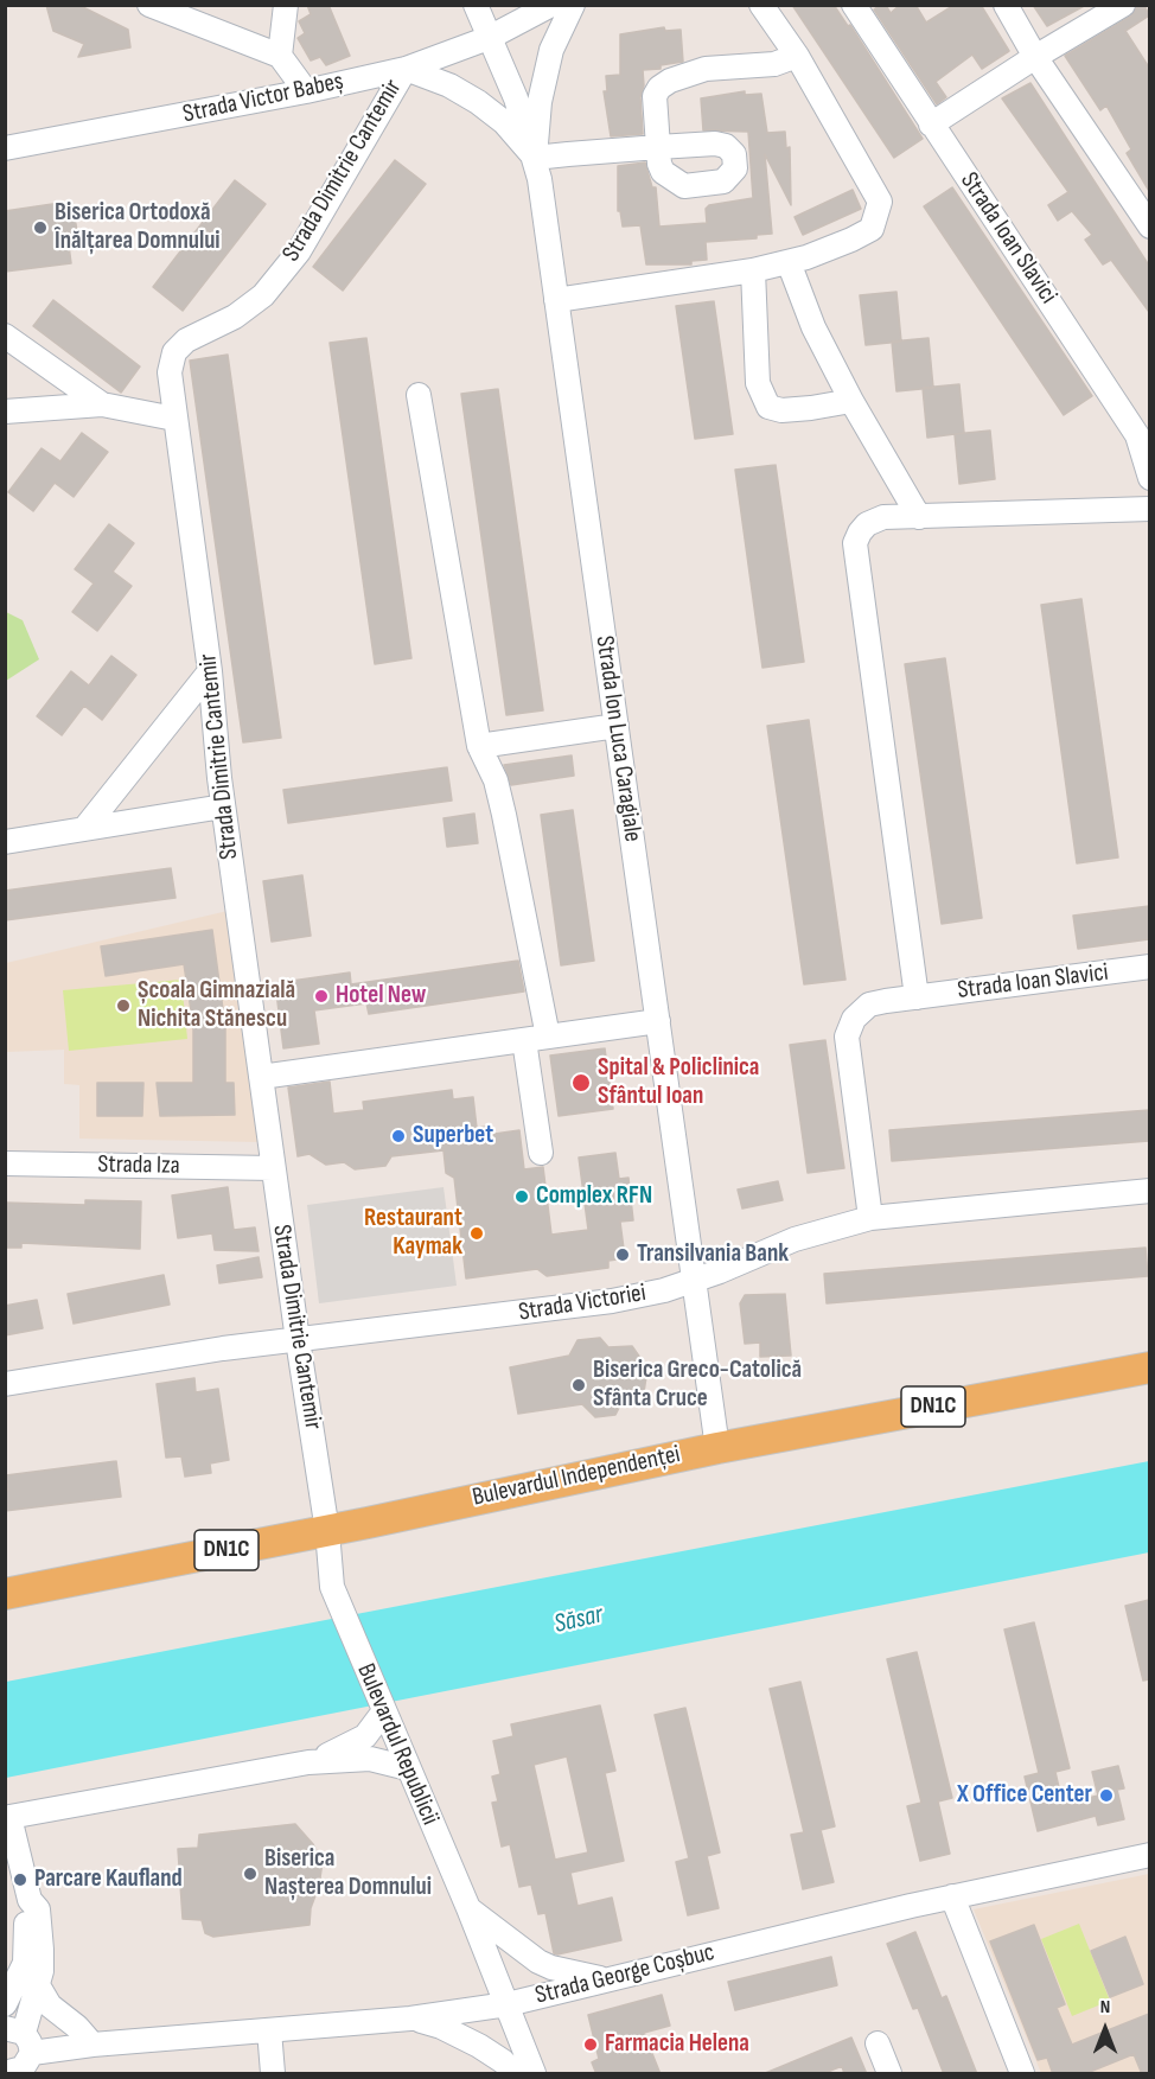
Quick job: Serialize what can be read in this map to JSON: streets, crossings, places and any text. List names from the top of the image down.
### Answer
{
  "streets": {
    "main road": ["DN1C", "Bulevardul Independenței"],
    "street": [
      "Strada Victor Babeș",
      "Strada Dimitrie Cantemir",
      "Strada Ioan Slavici",
      "Strada Ion Luca Caragiale",
      "Strada Iza",
      "Strada Victoriei",
      "Bulevardul Republicii",
      "Strada George Coșbuc"
    ]
  },
  "crossings": [
    ["Strada Victor Babeș", "Strada Dimitrie Cantemir"],
    ["Strada Victor Babeș", "Strada Ion Luca Caragiale"],
    ["Strada Dimitrie Cantemir", "Strada Iza"],
    ["Strada Dimitrie Cantemir", "Strada Victoriei"],
    ["Strada Dimitrie Cantemir", "Bulevardul Independenței"],
    ["Strada Dimitrie Cantemir", "Bulevardul Republicii"],
    ["Strada Ioan Slavici", "Strada Victoriei"],
    ["Strada Ion Luca Caragiale", "Strada Victoriei"],
    ["Strada Ion Luca Caragiale", "Bulevardul Independenței"],
    ["Bulevardul Independenței", "Bulevardul Republicii"],
    ["Bulevardul Republicii", "Strada George Coșbuc"]
  ],
  "water": ["Săsar"],
  "places": [
    "Biserica Ortodoxă Înălțarea Domnului",
    "Hotel New",
    "Școala Gimnazială Nichita Stănescu",
    "Spital & Policlinica Sfântul Ioan",
    "Superbet",
    "Complex RFN",
    "Restaurant Kaymak",
    "Transilvania Bank",
    "Biserica Greco-Catolică Sfânta Cruce",
    "X Office Center",
    "Biserica Nașterea Domnului",
    "Parcare Kaufland",
    "Farmacia Helena"
  ],
  "north": "top"
}
